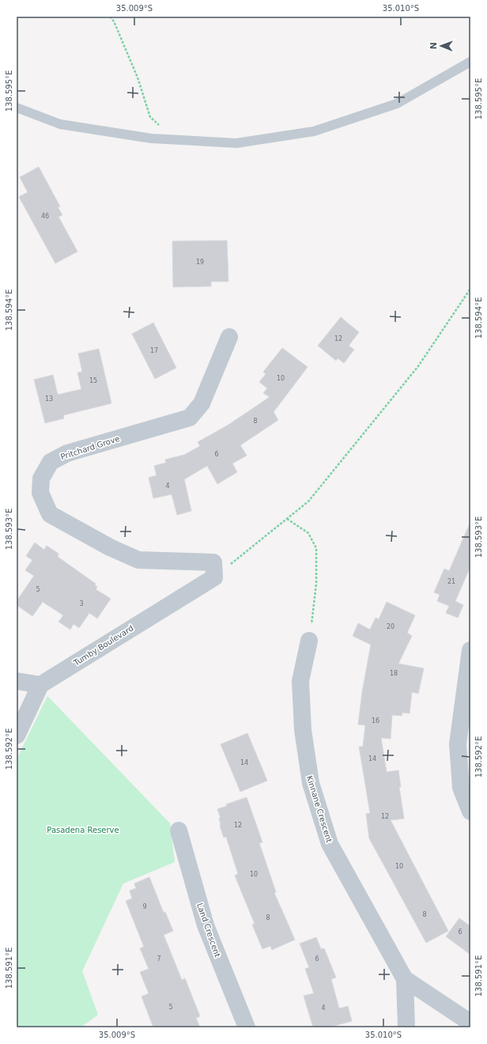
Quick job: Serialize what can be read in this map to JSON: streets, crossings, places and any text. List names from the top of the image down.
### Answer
{
  "streets": {
    "street": [
      "Pritchard Grove",
      "Tumby Boulevard",
      "Kinnane Crescent",
      "Land Crescent"
    ]
  },
  "crossings": [
    ["Pritchard Grove", "Tumby Boulevard"]
  ],
  "parks": ["Pasadena Reserve"],
  "house_numbers": [
    "46",
    "19",
    "12",
    "17",
    "10",
    "15",
    "13",
    "8",
    "6",
    "4",
    "21",
    "5",
    "3",
    "20",
    "18",
    "16",
    "14",
    "14",
    "12",
    "12",
    "10",
    "10",
    "9",
    "8",
    "8",
    "6",
    "7",
    "6",
    "5",
    "4"
  ],
  "north": "left",
  "coordinates": [
    "35.009°S",
    "35.010°S",
    "138.595°E",
    "138.594°E",
    "138.593°E",
    "138.592°E",
    "138.591°E"
  ]
}
